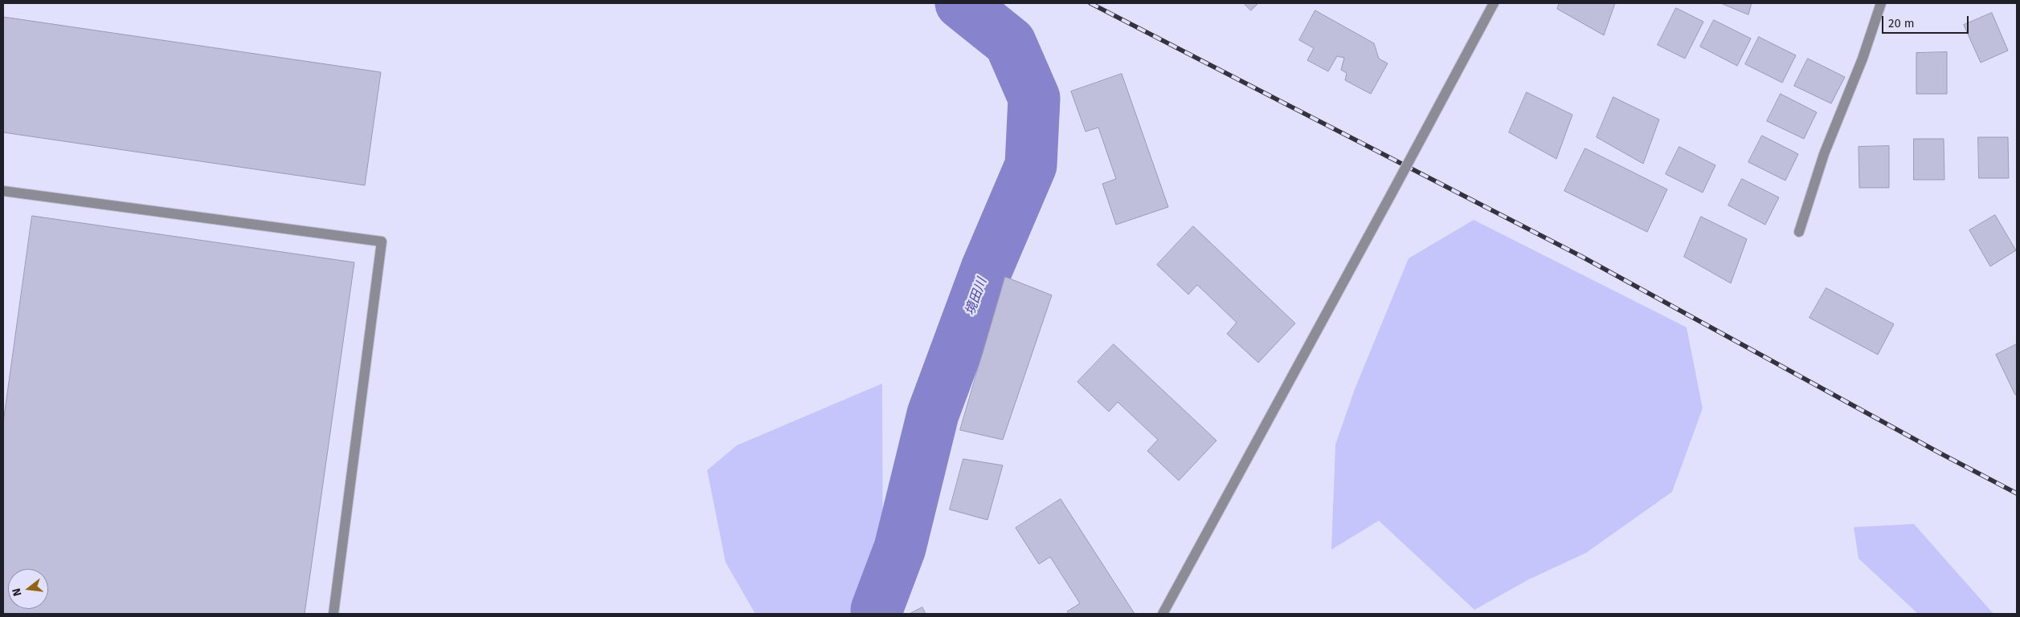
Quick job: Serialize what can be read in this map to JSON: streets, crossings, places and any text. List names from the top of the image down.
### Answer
{
  "water": ["境田川"],
  "scale_bar": "20 m",
  "north": "left"
}
